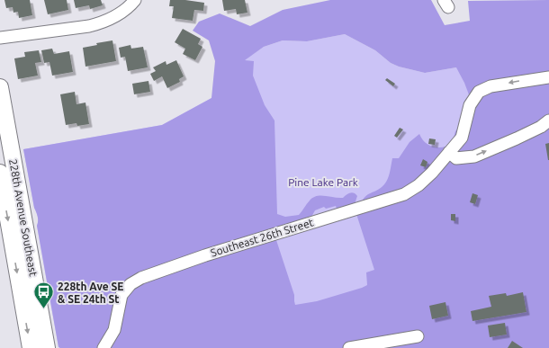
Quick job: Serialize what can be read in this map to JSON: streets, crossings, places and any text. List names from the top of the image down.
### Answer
{
  "streets": {
    "main road": ["228th Avenue Southeast"],
    "street": ["Southeast 26th Street"]
  },
  "parks": ["Pine Lake Park"],
  "places": {
    "bus stop": ["228th Ave SE & SE 24th St"]
  }
}
